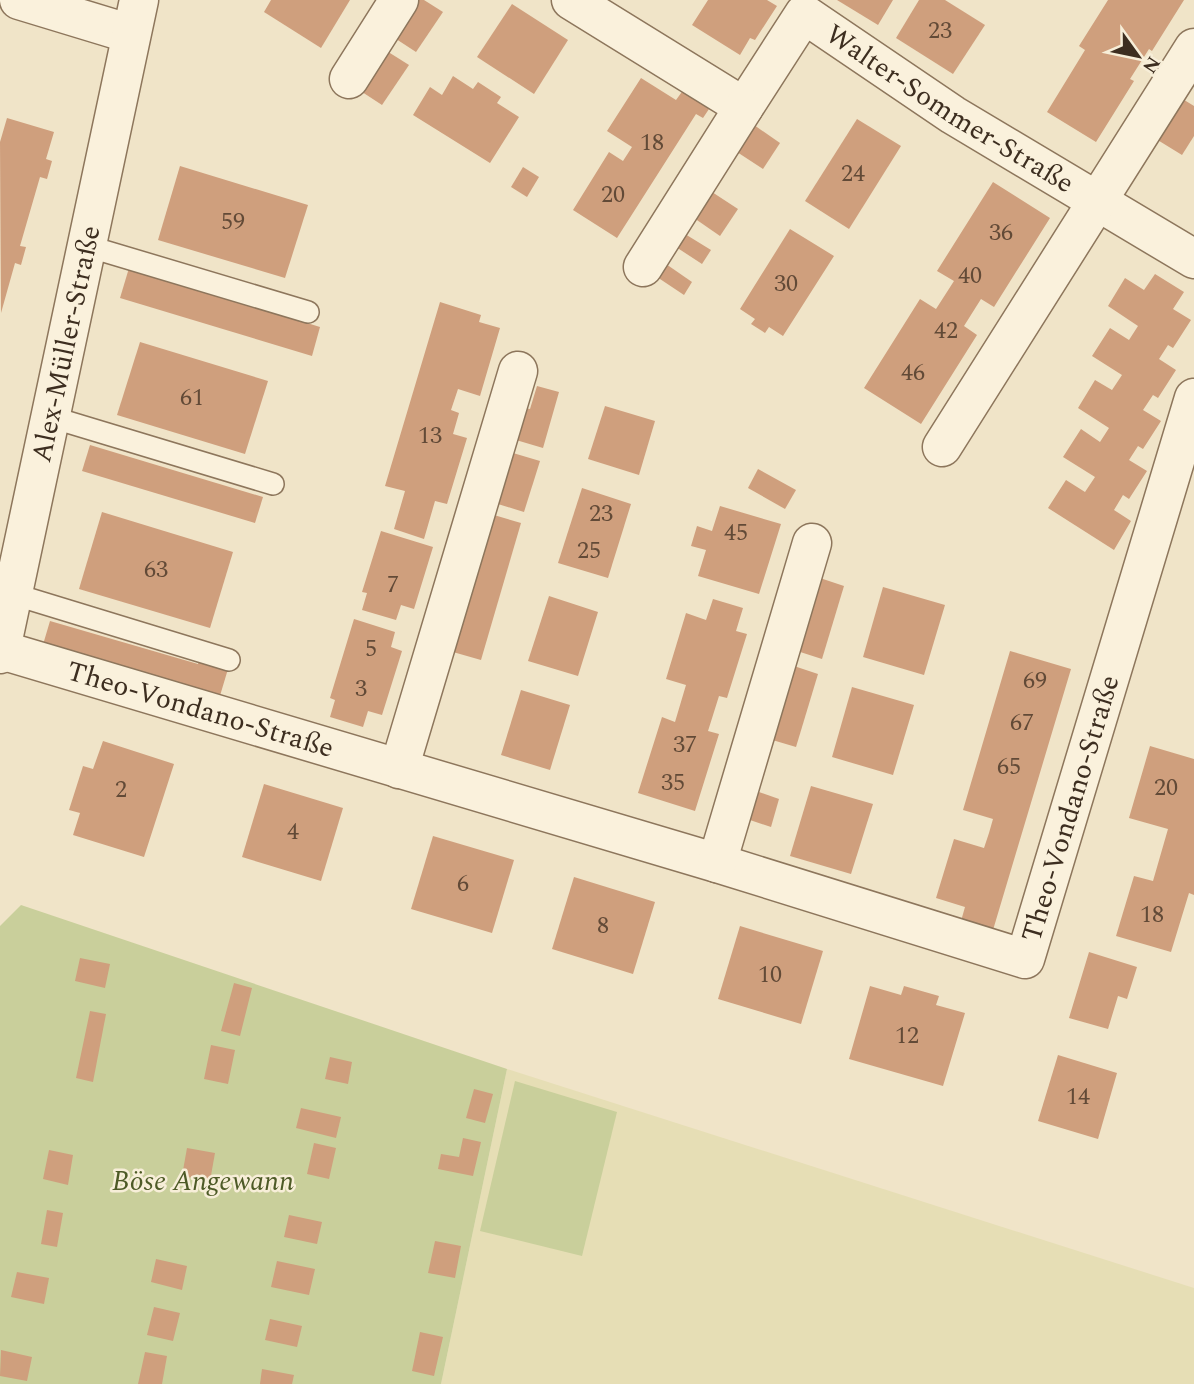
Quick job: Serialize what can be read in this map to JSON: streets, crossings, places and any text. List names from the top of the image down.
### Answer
{
  "streets": {
    "street": ["Walter-Sommer-Straße", "Alex-Müller-Straße", "Theo-Vondano-Straße"]
  },
  "crossings": [
    ["Alex-Müller-Straße", "Theo-Vondano-Straße"]
  ],
  "parks": ["Böse Angewann"],
  "house_numbers": [
    "23",
    "18",
    "24",
    "20",
    "59",
    "36",
    "40",
    "30",
    "42",
    "46",
    "61",
    "13",
    "23",
    "45",
    "25",
    "63",
    "7",
    "5",
    "69",
    "3",
    "67",
    "37",
    "65",
    "35",
    "20",
    "2",
    "4",
    "6",
    "18",
    "8",
    "10",
    "12",
    "14"
  ],
  "north": "bottom right"
}
